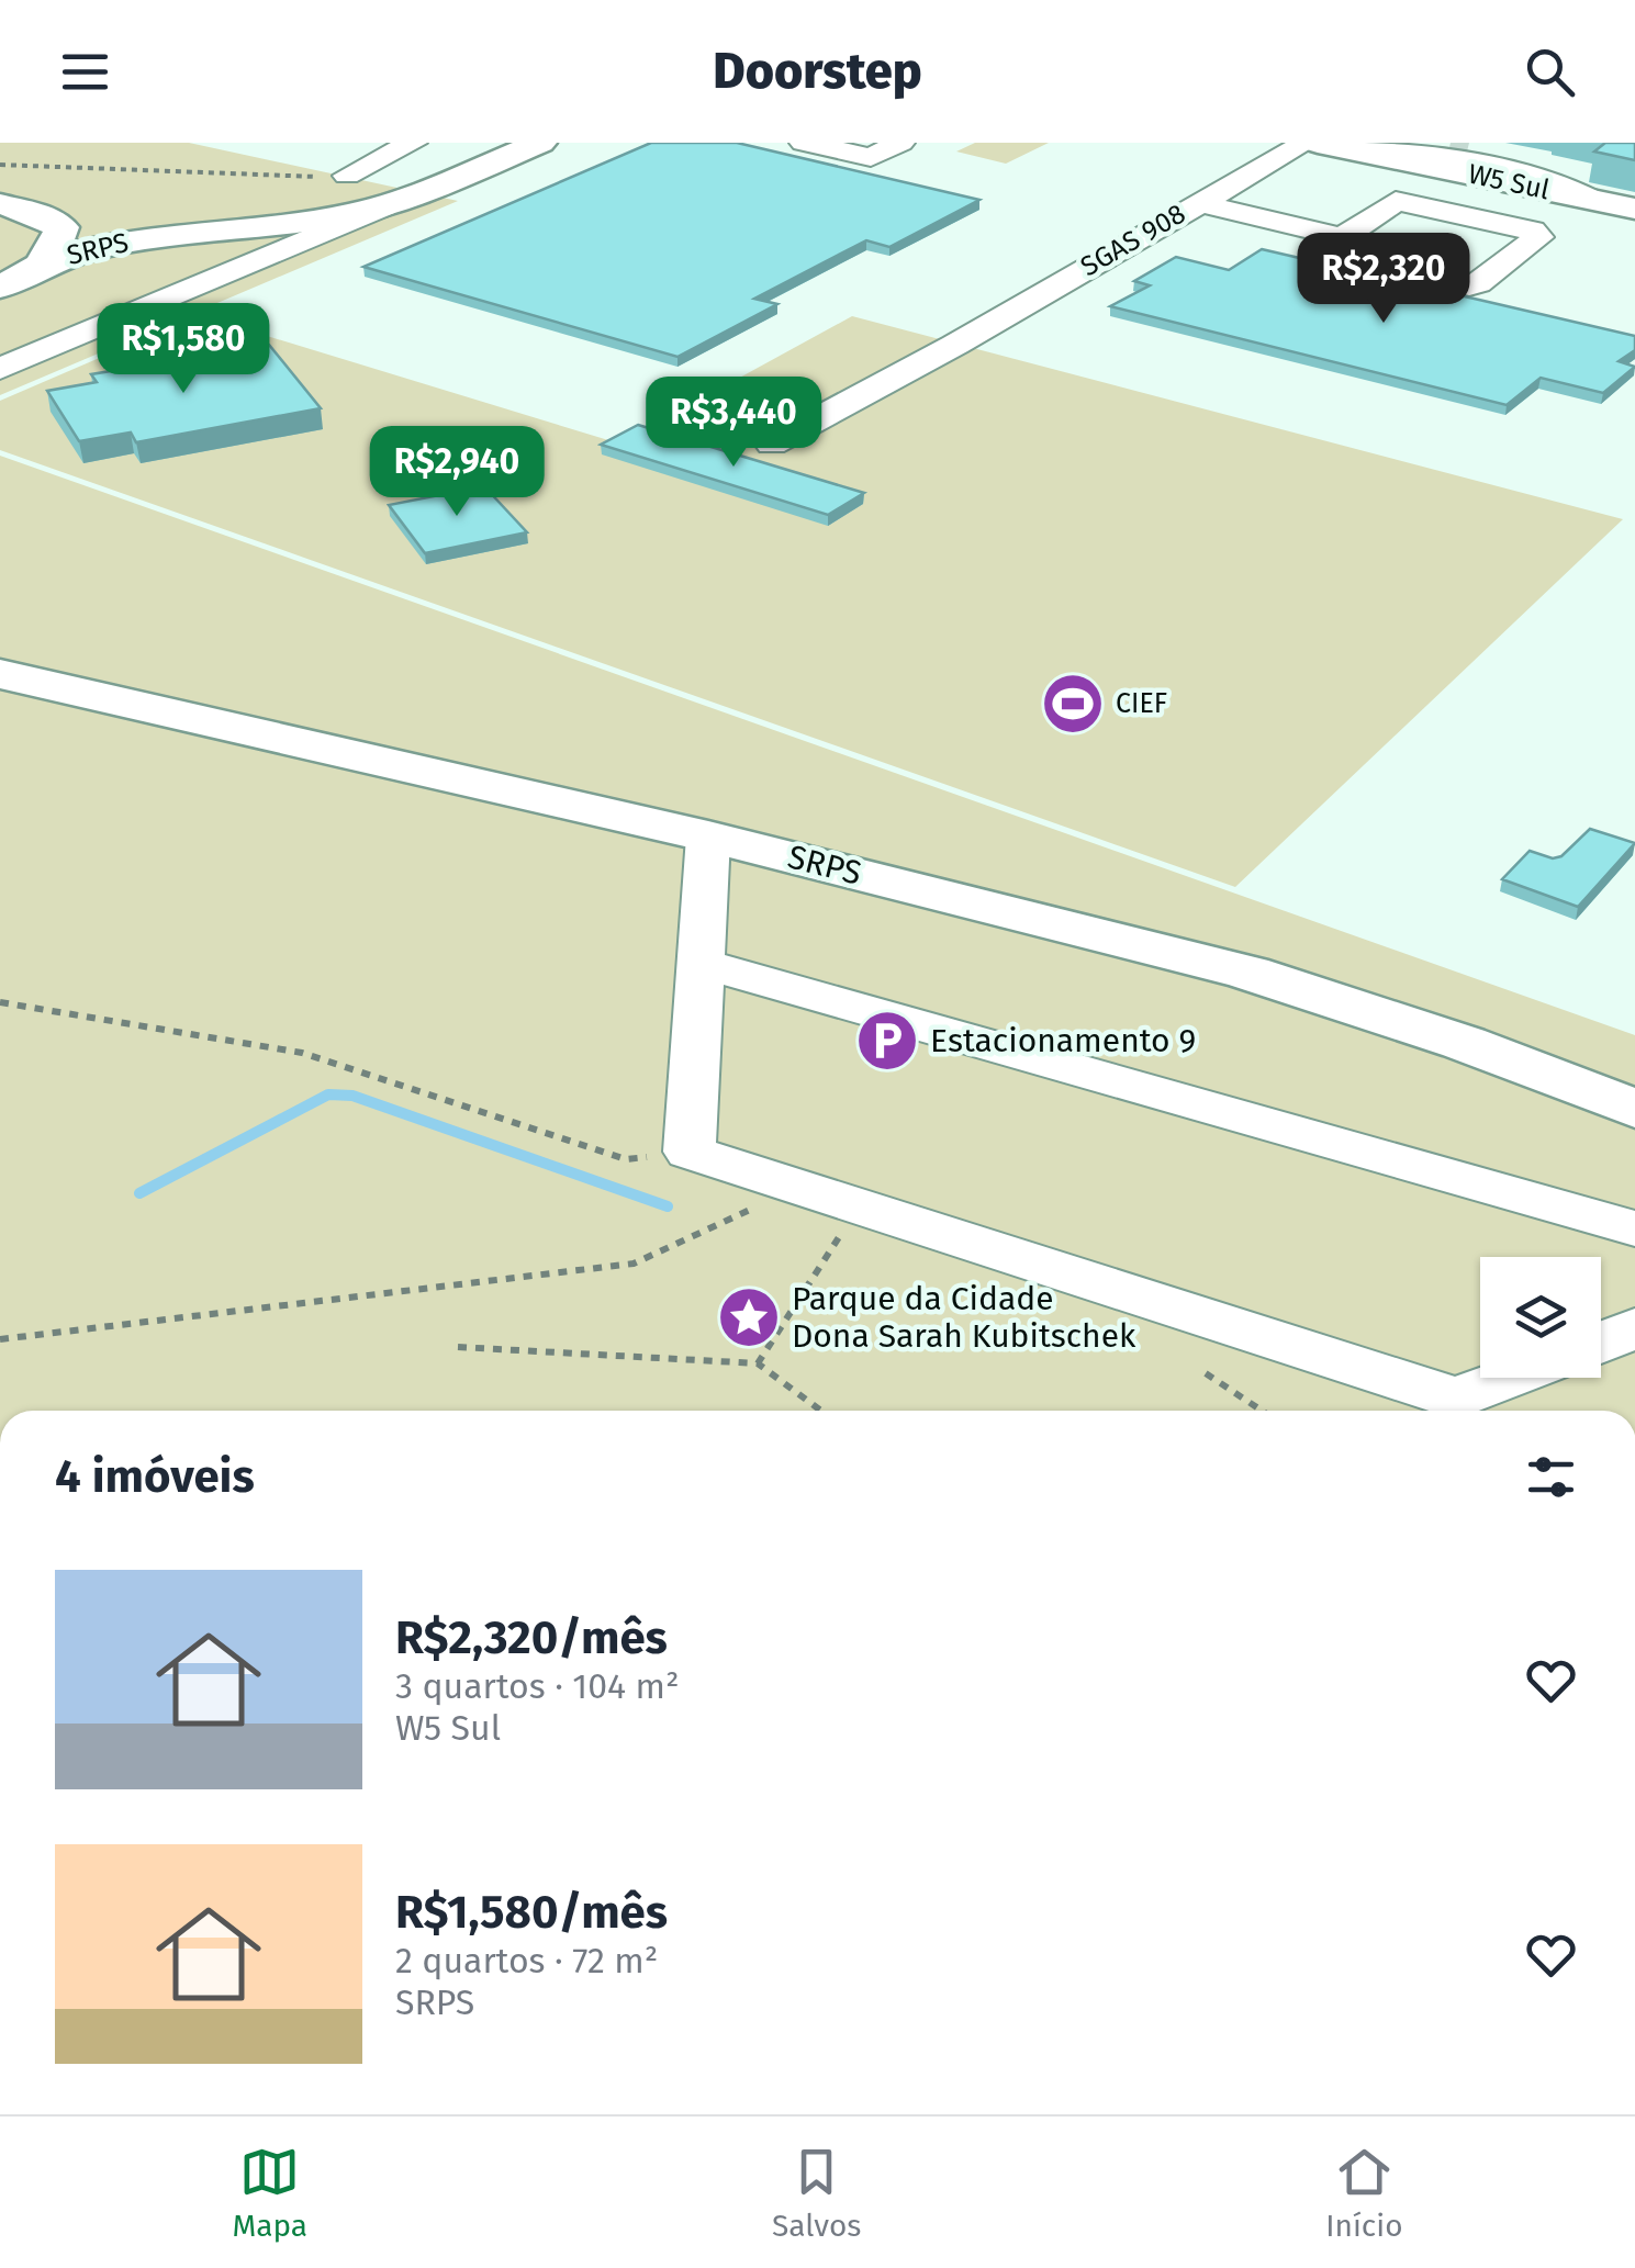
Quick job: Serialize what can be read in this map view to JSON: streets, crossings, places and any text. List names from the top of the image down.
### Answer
{
  "streets": {
    "main road": ["W5 Sul", "SRPS"],
    "lane": ["SGAS 908"]
  },
  "places": {
    "sports": ["CIEF"],
    "parking": ["Estacionamento 9"],
    "place": ["Parque da Cidade Dona Sarah Kubitschek"]
  },
  "page": {
    "header": "Doorstep",
    "price": [
      "R$2,320",
      "R$1,580",
      "R$3,440",
      "R$2,940"
    ],
    "heading": "4 imóveis",
    "list": [
      {
        "name": "R$2,320/mês",
        "note": "3 quartos · 104 m² · W5 Sul"
      },
      {
        "name": "R$1,580/mês",
        "note": "2 quartos · 72 m² · SRPS"
      }
    ],
    "tabs": ["Mapa", "Salvos", "Início"]
  }
}
